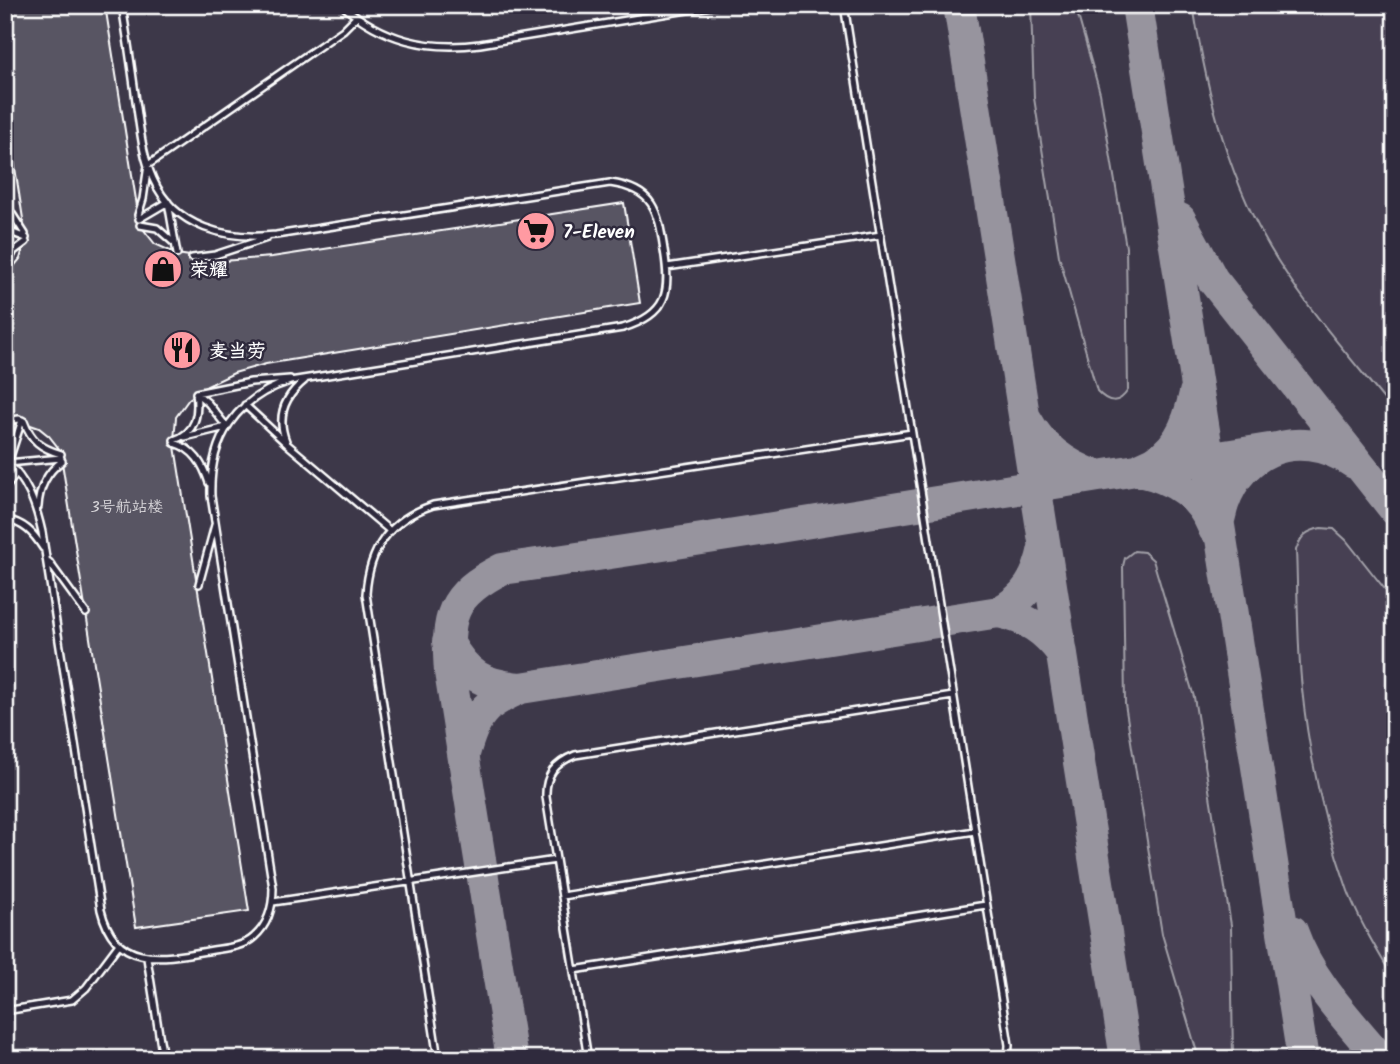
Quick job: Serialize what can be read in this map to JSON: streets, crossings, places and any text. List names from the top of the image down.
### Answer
{
  "places": {
    "supermarket": ["7-Eleven"],
    "shop": ["荣耀"],
    "restaurant": ["麦当劳"]
  },
  "house_numbers": ["3号航站楼"]
}
